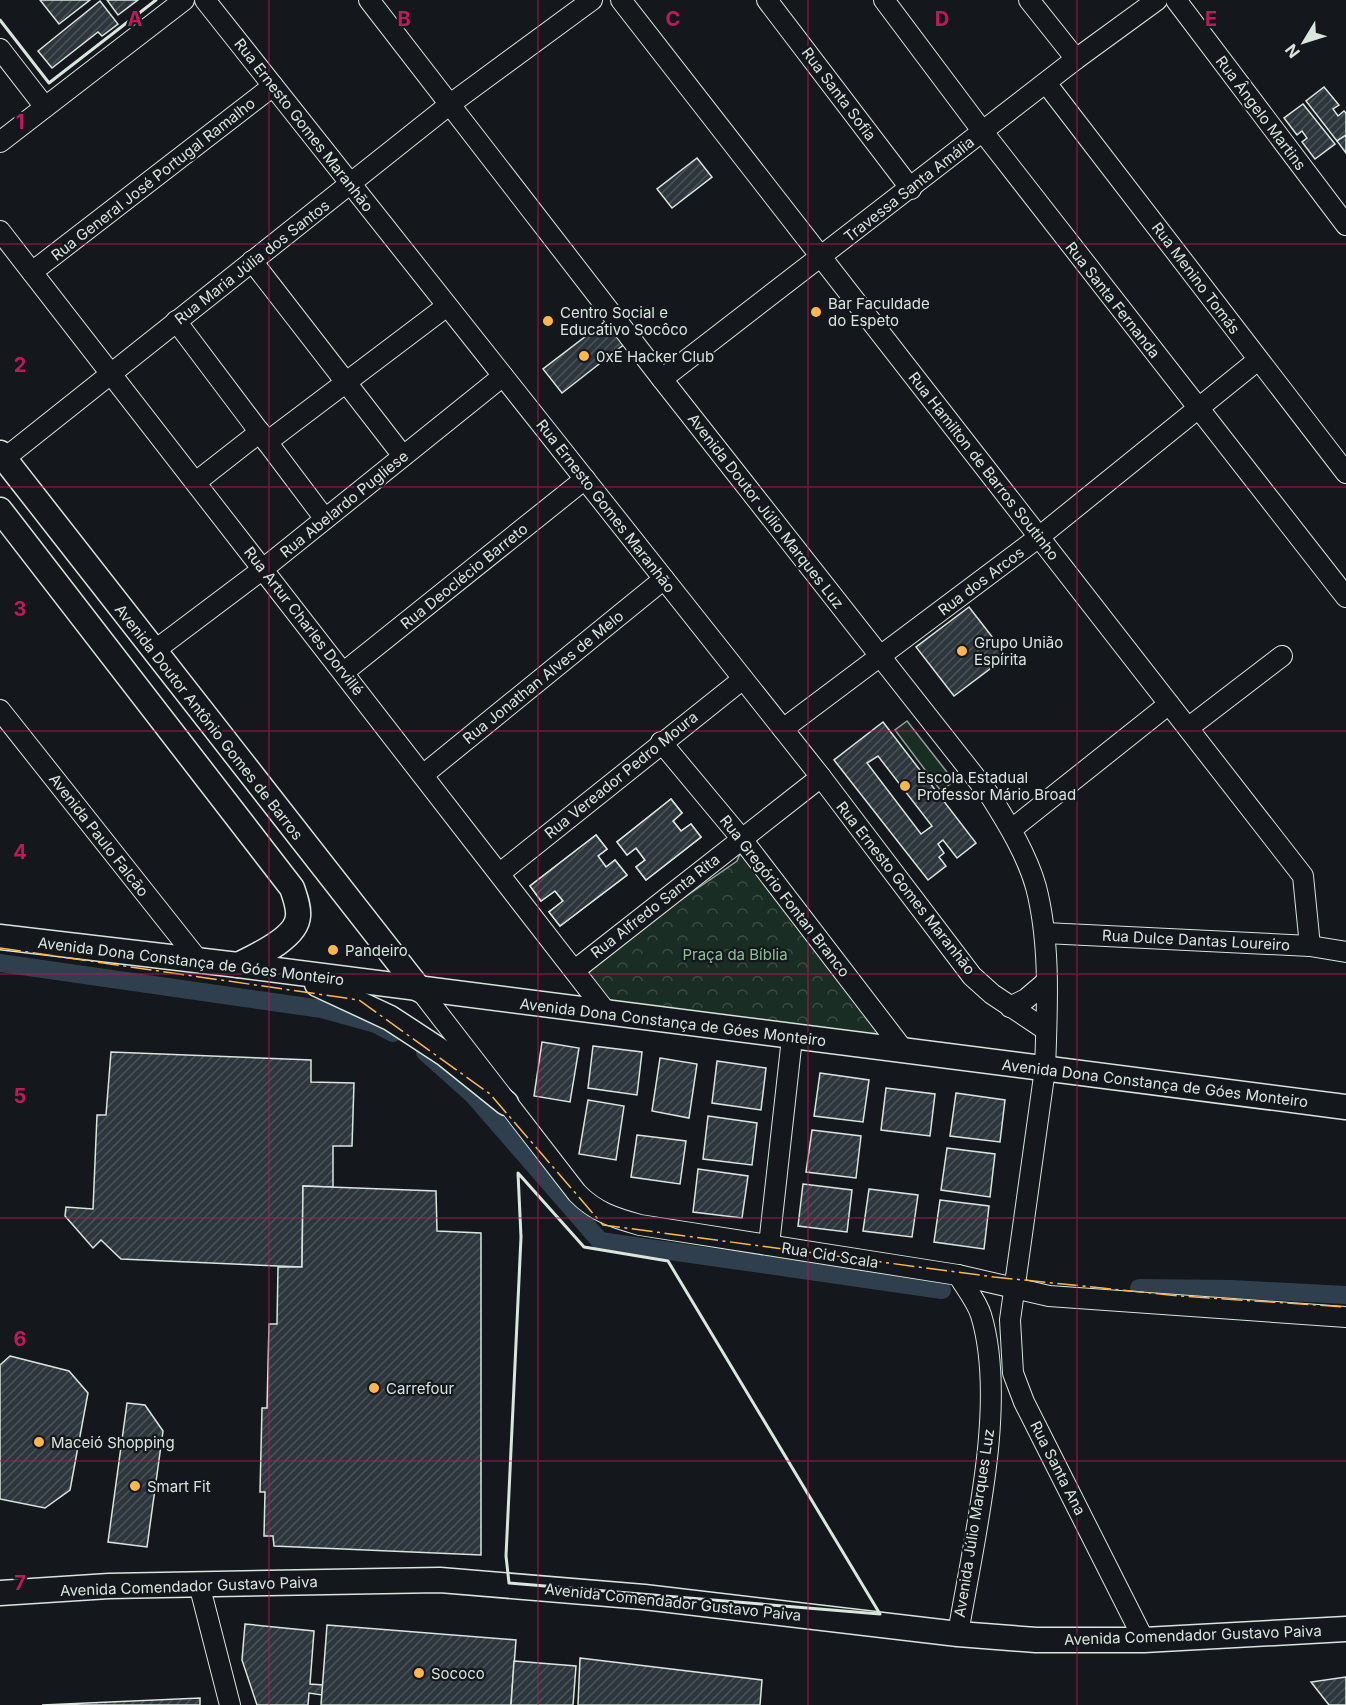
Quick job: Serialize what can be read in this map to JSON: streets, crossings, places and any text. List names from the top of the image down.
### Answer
{
  "streets": {
    "main road": ["Avenida Doutor Antônio Gomes de Barros", "Avenida Dona Constança de Góes Monteiro", "Avenida Comendador Gustavo Paiva"],
    "street": [
      "Rua Santa Sofia",
      "Rua Ângelo Martins",
      "Rua Ernesto Gomes Maranhão",
      "Rua General José Portugal Ramalho",
      "Travessa Santa Amália",
      "Rua Maria Júlia dos Santos",
      "Rua Menino Tomás",
      "Rua Santa Fernanda",
      "Rua Hamilton de Barros Soutinho",
      "Rua Abelardo Pugliese",
      "Avenida Doutor Júlio Marques Luz",
      "Rua Deoclécio Barreto",
      "Rua dos Arcos",
      "Rua Artur Charles Dorvillé",
      "Rua Jonathan Alves de Melo",
      "Rua Vereador Pedro Moura",
      "Avenida Paulo Falcão",
      "Rua Gregório Fontan Branco",
      "Rua Alfredo Santa Rita",
      "Rua Dulce Dantas Loureiro",
      "Rua Cid Scala",
      "Rua Santa Ana",
      "Avenida Júlio Marques Luz"
    ]
  },
  "crossings": [
    ["Rua Santa Sofia", "Travessa Santa Amália"],
    ["Rua Ernesto Gomes Maranhão", "Rua General José Portugal Ramalho"],
    ["Rua Ernesto Gomes Maranhão", "Rua Maria Júlia dos Santos"],
    ["Rua Ernesto Gomes Maranhão", "Rua Abelardo Pugliese"],
    ["Rua Ernesto Gomes Maranhão", "Avenida Doutor Júlio Marques Luz"],
    ["Rua Ernesto Gomes Maranhão", "Rua Deoclécio Barreto"],
    ["Rua Ernesto Gomes Maranhão", "Rua dos Arcos"],
    ["Rua Ernesto Gomes Maranhão", "Rua Jonathan Alves de Melo"],
    ["Rua Ernesto Gomes Maranhão", "Rua Vereador Pedro Moura"],
    ["Rua Ernesto Gomes Maranhão", "Rua Alfredo Santa Rita"],
    ["Rua General José Portugal Ramalho", "Rua Artur Charles Dorvillé"],
    ["Travessa Santa Amália", "Rua Menino Tomás"],
    ["Travessa Santa Amália", "Rua Santa Fernanda"],
    ["Travessa Santa Amália", "Rua Hamilton de Barros Soutinho"],
    ["Travessa Santa Amália", "Avenida Doutor Júlio Marques Luz"],
    ["Rua Maria Júlia dos Santos", "Avenida Doutor Júlio Marques Luz"],
    ["Rua Maria Júlia dos Santos", "Rua Artur Charles Dorvillé"],
    ["Rua Maria Júlia dos Santos", "Avenida Doutor Antônio Gomes de Barros"],
    ["Rua Menino Tomás", "Rua dos Arcos"],
    ["Rua Santa Fernanda", "Rua dos Arcos"],
    ["Rua Hamilton de Barros Soutinho", "Rua dos Arcos"],
    ["Rua Hamilton de Barros Soutinho", "Rua Dulce Dantas Loureiro"],
    ["Rua Abelardo Pugliese", "Rua Artur Charles Dorvillé"],
    ["Rua Abelardo Pugliese", "Avenida Doutor Antônio Gomes de Barros"],
    ["Avenida Doutor Júlio Marques Luz", "Rua dos Arcos"],
    ["Avenida Doutor Júlio Marques Luz", "Rua Dulce Dantas Loureiro"],
    ["Avenida Doutor Júlio Marques Luz", "Avenida Dona Constança de Góes Monteiro"],
    ["Rua Deoclécio Barreto", "Rua Artur Charles Dorvillé"],
    ["Rua Artur Charles Dorvillé", "Rua Jonathan Alves de Melo"],
    ["Rua Artur Charles Dorvillé", "Rua Vereador Pedro Moura"],
    ["Rua Artur Charles Dorvillé", "Rua Alfredo Santa Rita"],
    ["Rua Artur Charles Dorvillé", "Avenida Dona Constança de Góes Monteiro"],
    ["Avenida Doutor Antônio Gomes de Barros", "Avenida Dona Constança de Góes Monteiro"],
    ["Avenida Doutor Antônio Gomes de Barros", "Rua Cid Scala"],
    ["Rua Vereador Pedro Moura", "Rua Gregório Fontan Branco"],
    ["Avenida Paulo Falcão", "Avenida Dona Constança de Góes Monteiro"],
    ["Rua Gregório Fontan Branco", "Rua Alfredo Santa Rita"],
    ["Rua Gregório Fontan Branco", "Avenida Dona Constança de Góes Monteiro"],
    ["Avenida Dona Constança de Góes Monteiro", "Rua Cid Scala"],
    ["Rua Cid Scala", "Rua Santa Ana"],
    ["Rua Cid Scala", "Avenida Júlio Marques Luz"],
    ["Rua Santa Ana", "Avenida Comendador Gustavo Paiva"],
    ["Avenida Júlio Marques Luz", "Avenida Comendador Gustavo Paiva"]
  ],
  "parks": ["Praça da Bíblia"],
  "places": [
    "Bar Faculdade do Espeto",
    "Centro Social e Educativo Socôco",
    "0xE Hacker Club",
    "Grupo União Espírita",
    "Escola Estadual Professor Mário Broad",
    "Pandeiro",
    "Carrefour",
    "Maceió Shopping",
    "Smart Fit",
    "Sococo"
  ],
  "north": "bottom left",
  "grid": {
    "columns": [
      "A",
      "B",
      "C",
      "D",
      "E"
    ],
    "rows": [
      "1",
      "2",
      "3",
      "4",
      "5",
      "6",
      "7"
    ]
  }
}
